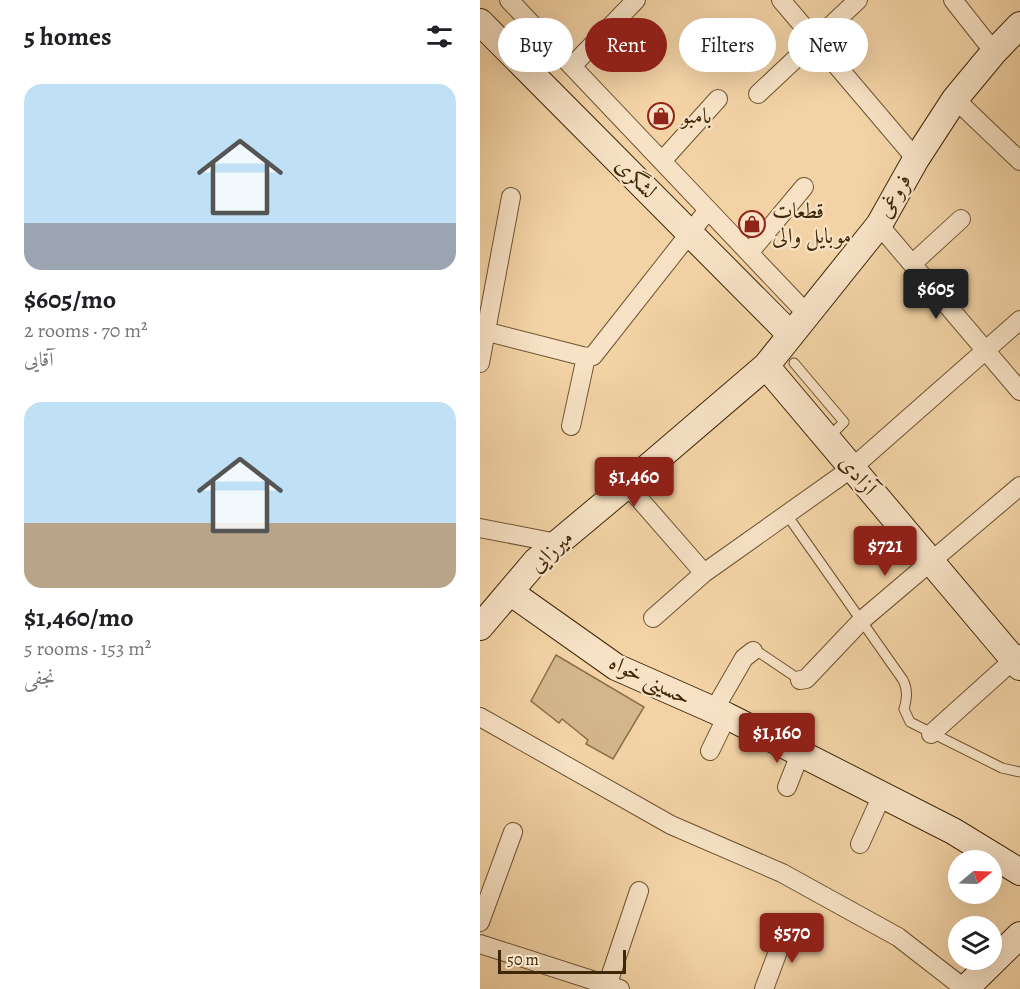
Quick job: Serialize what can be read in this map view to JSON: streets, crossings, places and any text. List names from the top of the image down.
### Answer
{
  "streets": {
    "street": [
      "لشگری",
      "فروغی",
      "آزادی",
      "میرزایی",
      "حسینی خواه"
    ]
  },
  "crossings": [
    ["لشگری", "فروغی"],
    ["فروغی", "آزادی"],
    ["فروغی", "میرزایی"],
    ["آزادی", "میرزایی"],
    ["میرزایی", "حسینی خواه"]
  ],
  "places": {
    "shop": ["بامبو", "قطعات موبایل والی"]
  },
  "scale_bar": "50 m",
  "north": "right",
  "page": {
    "heading": "5 homes",
    "chip": [
      "Buy",
      "Rent",
      "Filters",
      "New"
    ],
    "list": [
      {
        "name": "$605/mo",
        "note": "2 rooms · 70 m² · آقایی"
      },
      {
        "name": "$1,460/mo",
        "note": "5 rooms · 153 m² · نجفی"
      }
    ],
    "price": [
      "$605",
      "$1,460",
      "$721",
      "$1,160",
      "$570"
    ],
    "scale": "50 m"
  }
}
